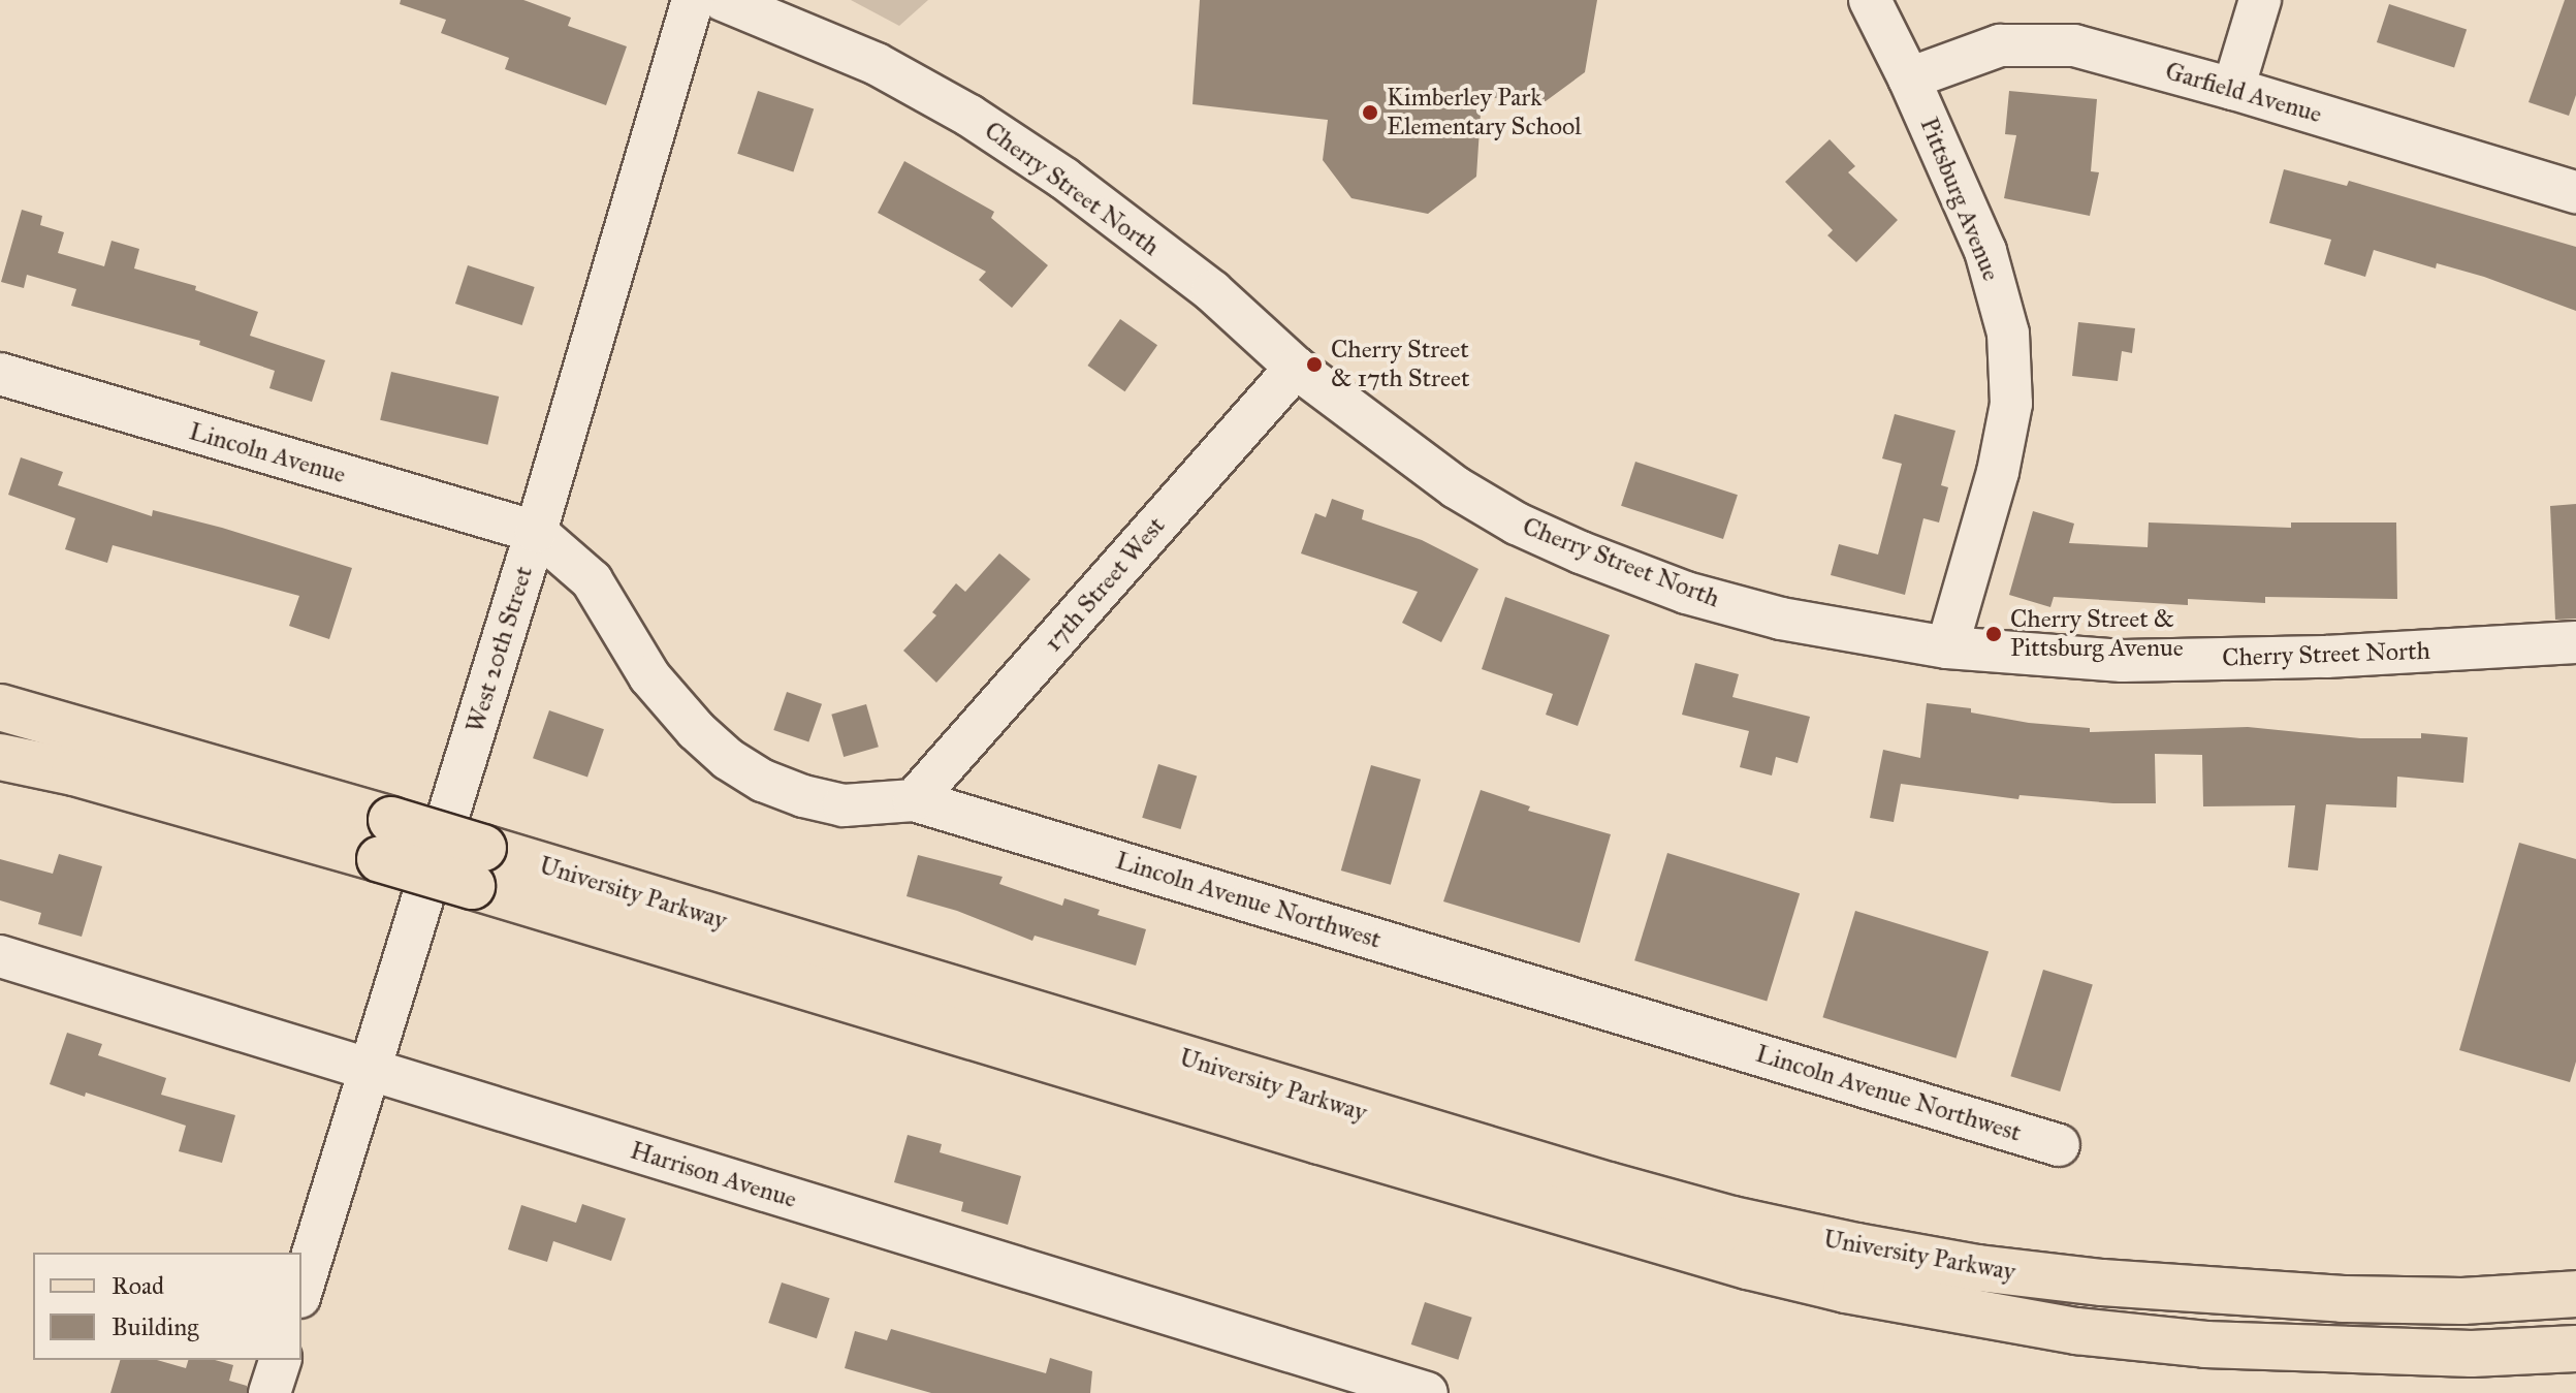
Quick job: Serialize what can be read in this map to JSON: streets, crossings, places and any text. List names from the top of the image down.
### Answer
{
  "streets": {
    "main road": ["University Parkway"],
    "street": [
      "Garfield Avenue",
      "Cherry Street North",
      "Pittsburg Avenue",
      "Lincoln Avenue",
      "17th Street West",
      "West 20th Street",
      "Lincoln Avenue Northwest",
      "Harrison Avenue"
    ]
  },
  "crossings": [
    ["Garfield Avenue", "Pittsburg Avenue"],
    ["Cherry Street North", "Pittsburg Avenue"],
    ["Cherry Street North", "17th Street West"],
    ["Lincoln Avenue", "West 20th Street"],
    ["Lincoln Avenue", "Lincoln Avenue Northwest"],
    ["17th Street West", "Lincoln Avenue Northwest"],
    ["West 20th Street", "Lincoln Avenue Northwest"],
    ["West 20th Street", "Harrison Avenue"]
  ],
  "places": ["Kimberley Park Elementary School", "Cherry Street & 17th Street", "Cherry Street & Pittsburg Avenue"],
  "legend": ["Road", "Building"]
}
